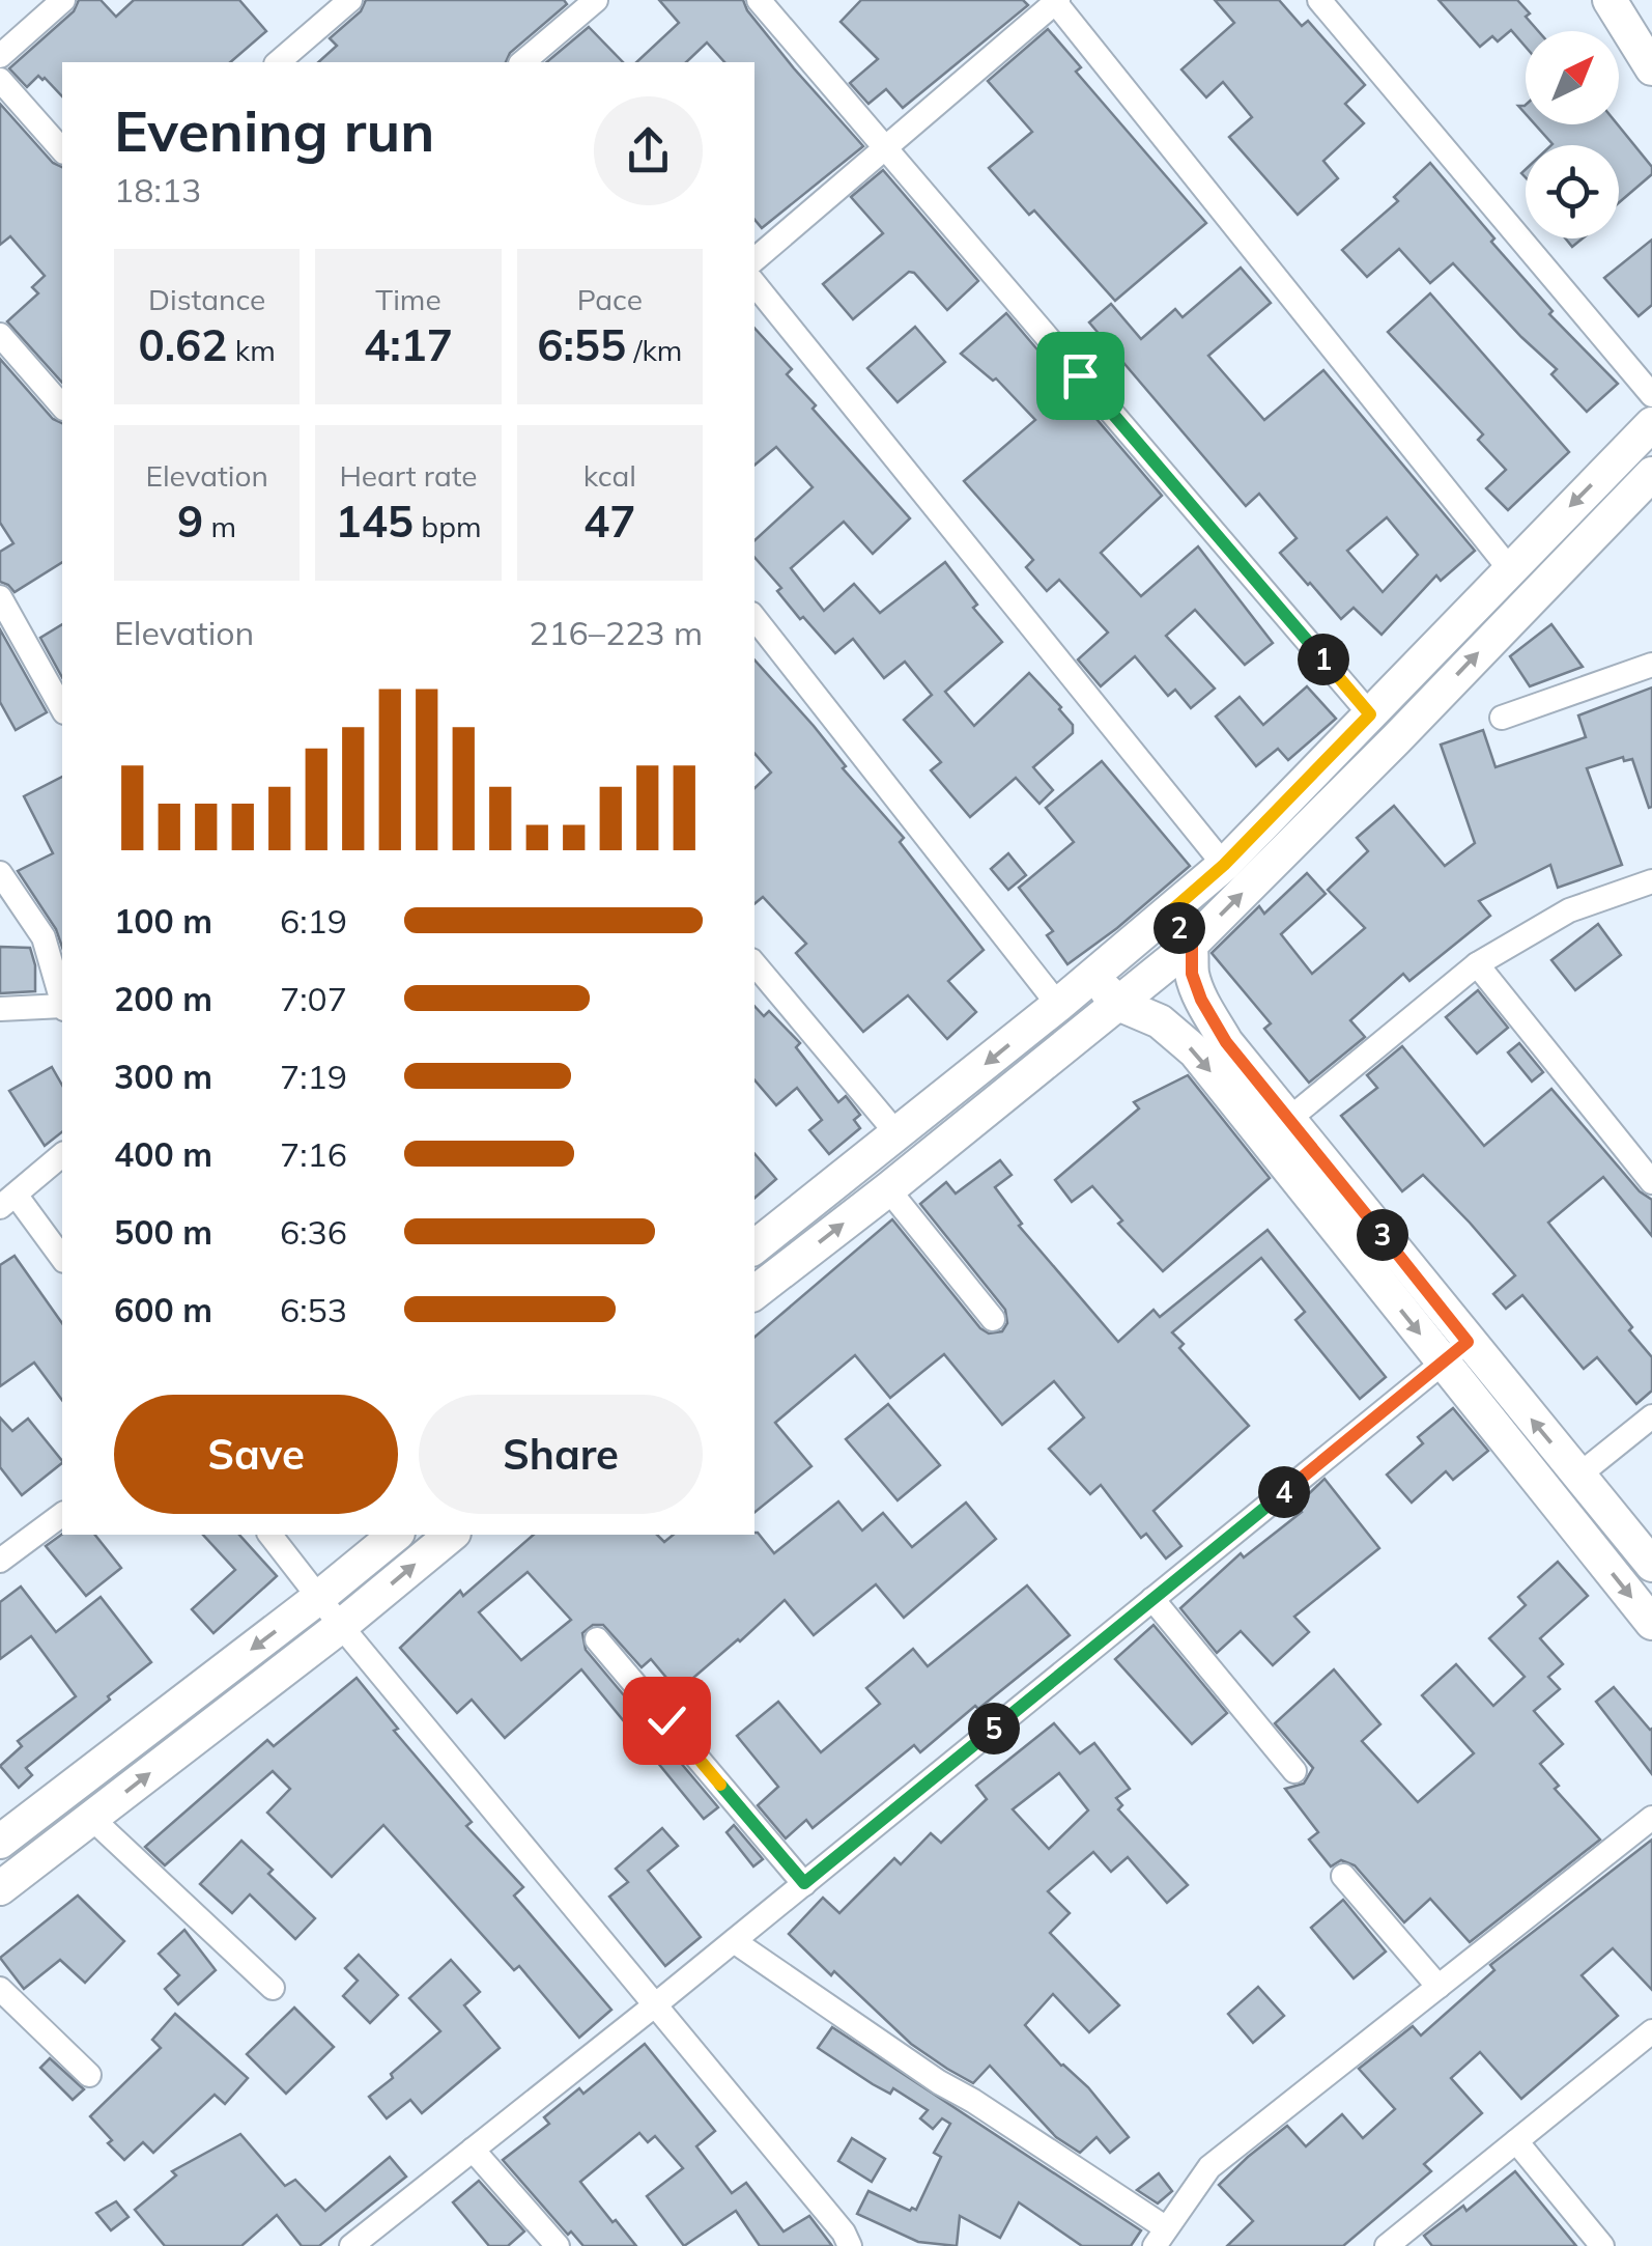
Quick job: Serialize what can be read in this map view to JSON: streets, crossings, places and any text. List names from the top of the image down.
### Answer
{
  "north": "top right",
  "page": {
    "heading": ["Evening run", "18:13"],
    "stats": [
      ["Distance", "0.62 km"],
      ["Time", "4:17"],
      ["Pace", "6:55 /km"],
      ["Elevation", "9 m"],
      ["Heart rate", "145 bpm"],
      ["kcal", "47"]
    ],
    "chart": ["Elevation", "216–223 m"],
    "pins": [
      "1",
      "2",
      "3",
      "4",
      "5"
    ],
    "list": [
      {
        "name": "100 m",
        "note": "6:19"
      },
      {
        "name": "200 m",
        "note": "7:07"
      },
      {
        "name": "300 m",
        "note": "7:19"
      },
      {
        "name": "400 m",
        "note": "7:16"
      },
      {
        "name": "500 m",
        "note": "6:36"
      },
      {
        "name": "600 m",
        "note": "6:53"
      }
    ],
    "buttons": ["Save", "Share"]
  }
}
